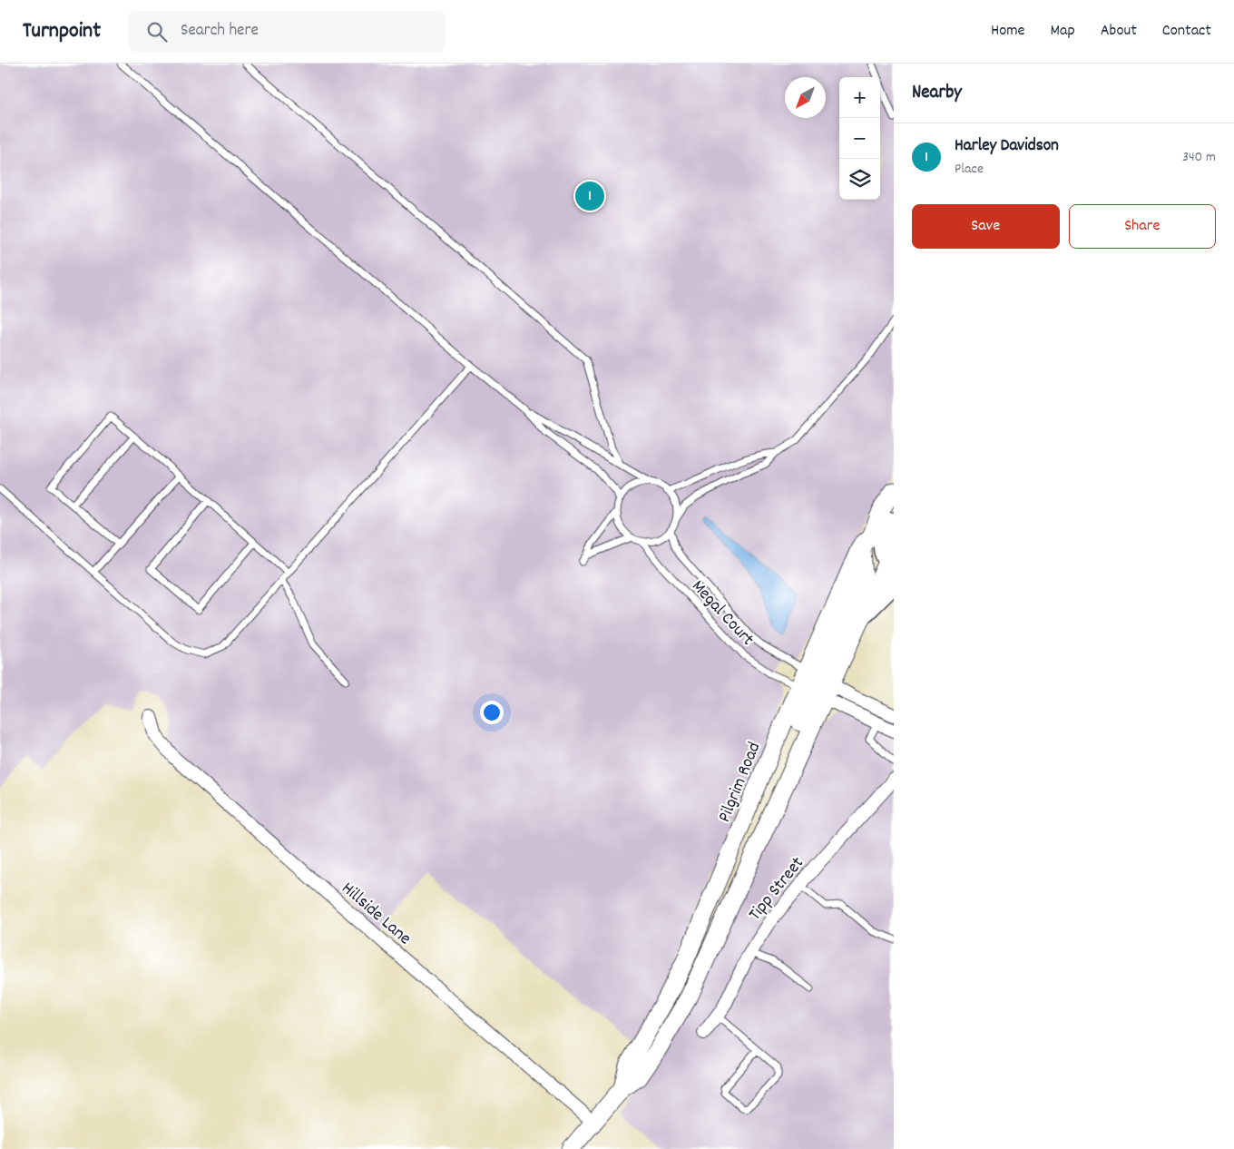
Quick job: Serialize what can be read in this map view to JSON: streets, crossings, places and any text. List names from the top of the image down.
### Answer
{
  "streets": {
    "street": ["Pilgrim Road", "Tipp Street", "Hillside Lane"],
    "lane": ["Megal Court"]
  },
  "crossings": [
    ["Megal Court", "Pilgrim Road"],
    ["Pilgrim Road", "Hillside Lane"]
  ],
  "north": "bottom left",
  "page": {
    "header": "Turnpoint",
    "search": "Search here",
    "nav": [
      "Home",
      "Map",
      "About",
      "Contact"
    ],
    "heading": "Nearby",
    "map_buttons": ["+", "−"],
    "list": [
      {
        "mark": "1",
        "name": "Harley Davidson",
        "note": "Place",
        "value": "340 m"
      }
    ],
    "pins": "1",
    "buttons": ["Save", "Share"]
  }
}
